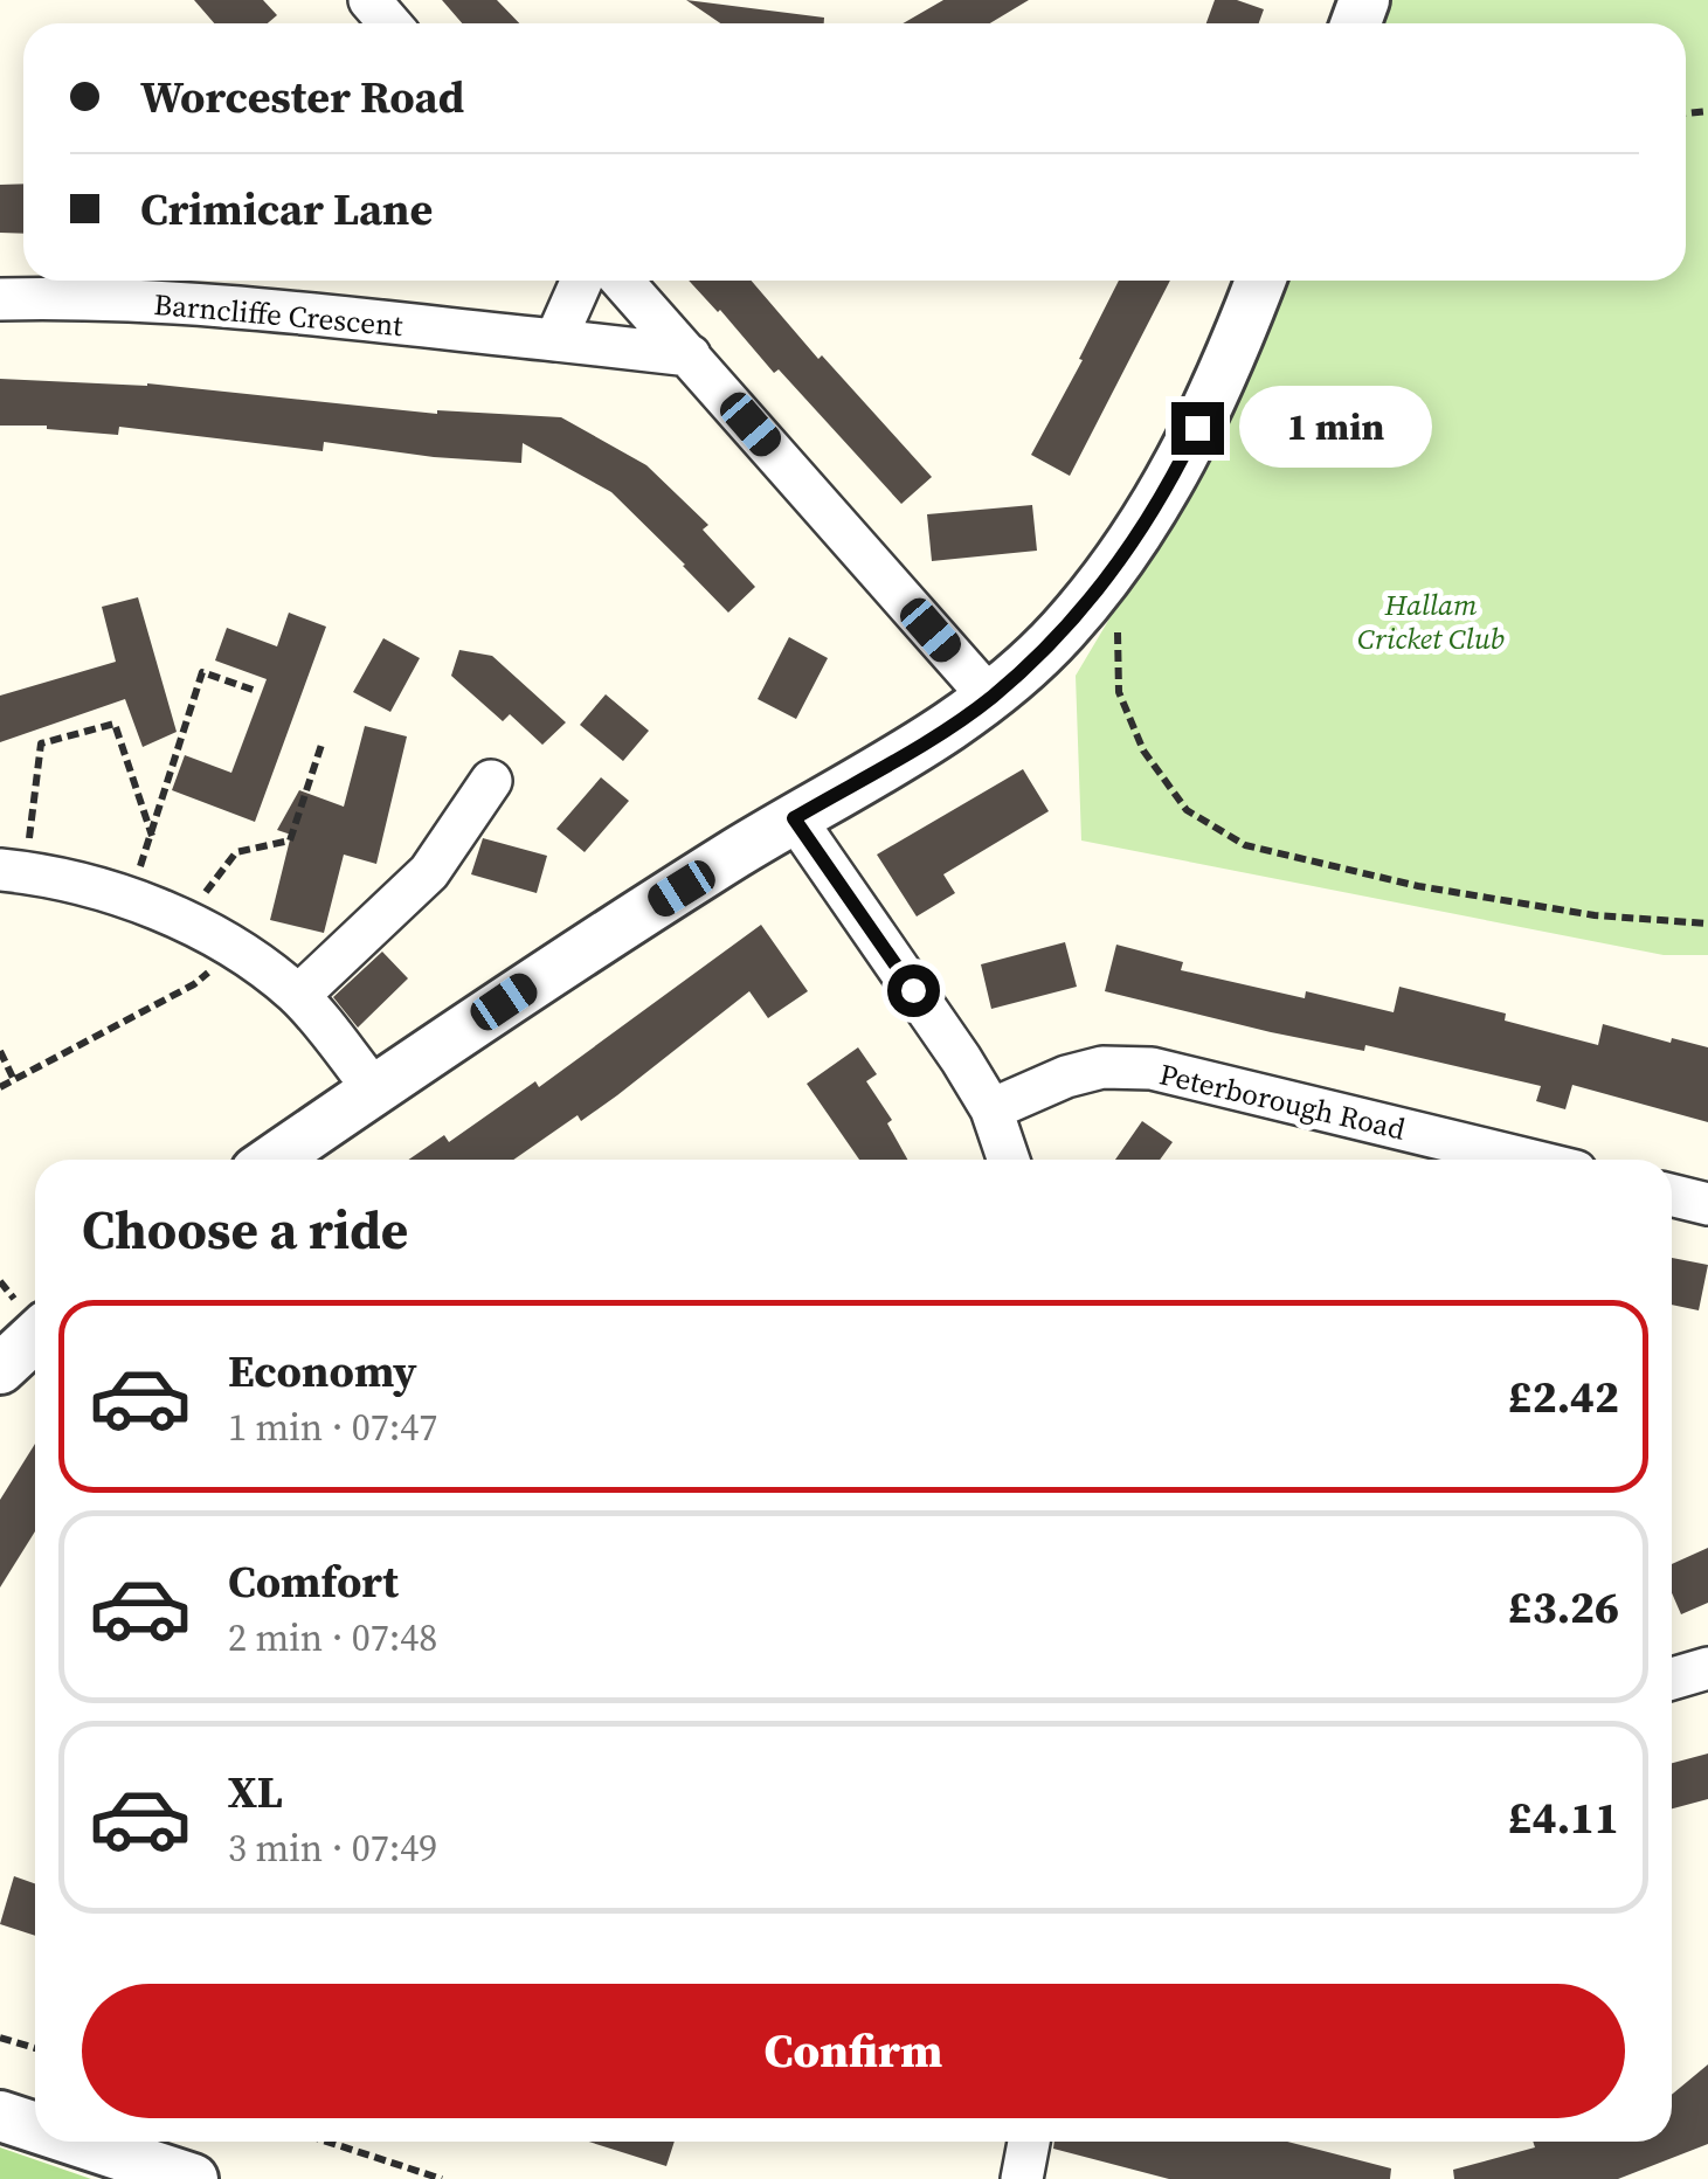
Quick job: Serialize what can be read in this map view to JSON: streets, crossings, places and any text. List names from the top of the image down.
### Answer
{
  "streets": {
    "street": ["Barncliffe Crescent", "Peterborough Road"]
  },
  "parks": ["Hallam Cricket Club"],
  "page": {
    "banner": ["Worcester Road", "Crimicar Lane"],
    "bubble": "1 min",
    "heading": "Choose a ride",
    "list": [
      {
        "name": "Economy",
        "note": "1 min · 07:47",
        "value": "£2.42"
      },
      {
        "name": "Comfort",
        "note": "2 min · 07:48",
        "value": "£3.26"
      },
      {
        "name": "XL",
        "note": "3 min · 07:49",
        "value": "£4.11"
      }
    ],
    "buttons": "Confirm"
  }
}
